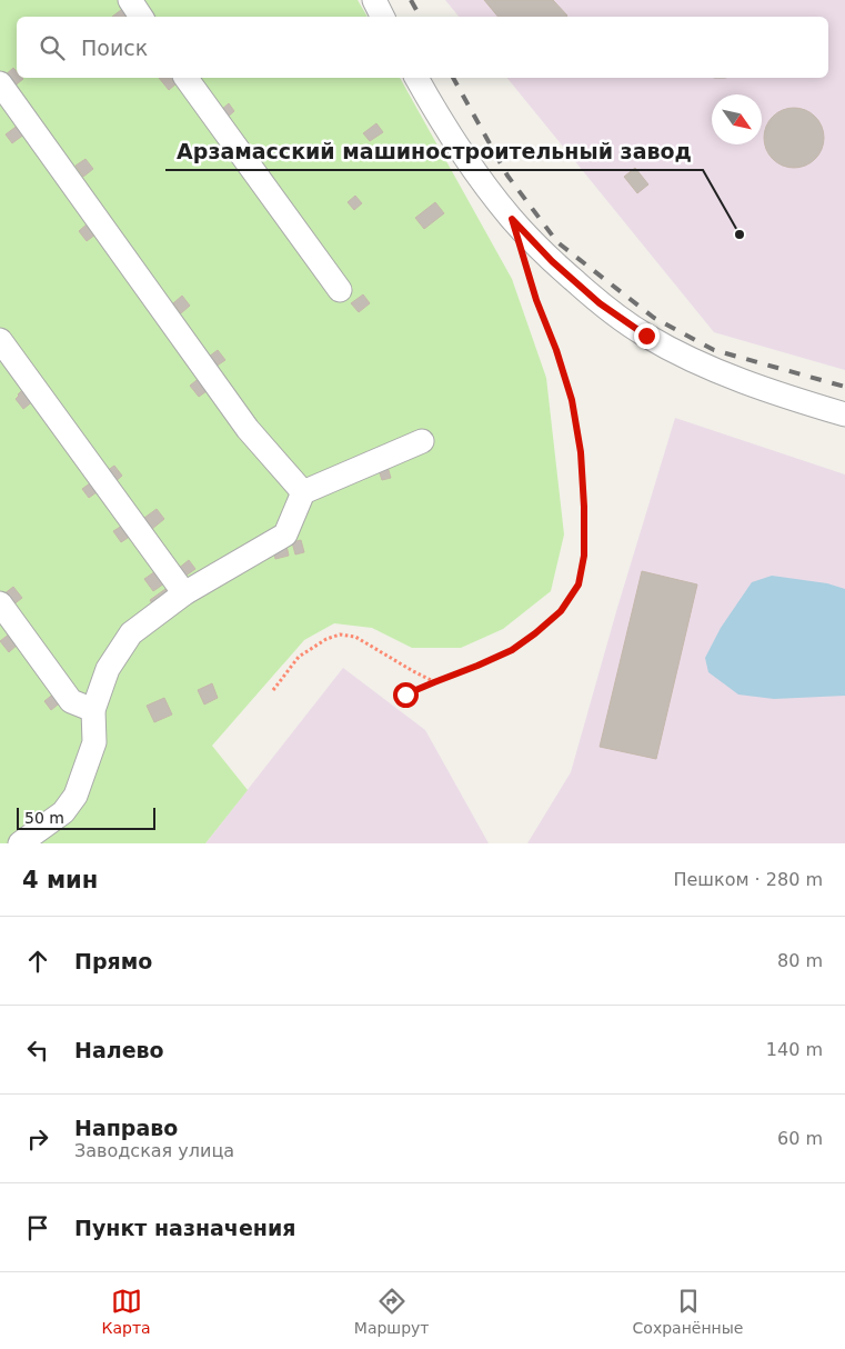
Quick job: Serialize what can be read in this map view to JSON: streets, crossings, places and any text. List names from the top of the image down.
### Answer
{
  "places": ["Арзамасский машиностроительный завод"],
  "scale_bar": "50 m",
  "north": "bottom right",
  "page": {
    "search": "Поиск",
    "scale": "50 m",
    "heading": ["4 мин", "Пешком · 280 m"],
    "list": [
      ["Прямо", "80 m"],
      ["Налево", "140 m"],
      ["Направо", "Заводская улица", "60 m"],
      "Пункт назначения"
    ],
    "nav": ["Карта", "Маршрут", "Сохранённые"]
  }
}
